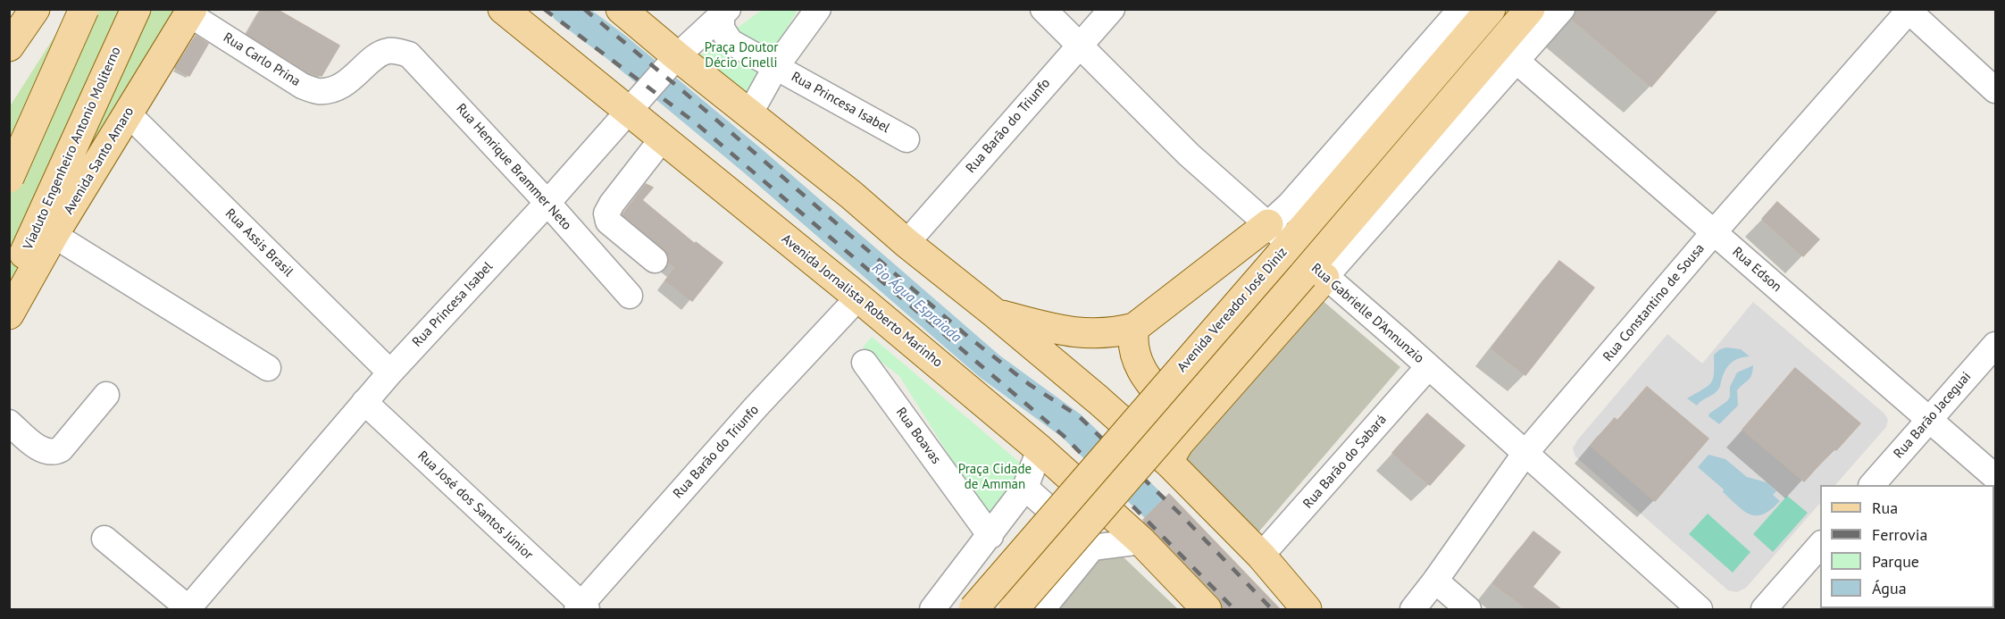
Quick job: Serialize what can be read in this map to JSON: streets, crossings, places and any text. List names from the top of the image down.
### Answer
{
  "streets": {
    "main road": [
      "Viaduto Engenheiro Antonio Moliterno",
      "Avenida Santo Amaro",
      "Avenida Jornalista Roberto Marinho",
      "Avenida Vereador José Diniz"
    ],
    "street": [
      "Rua Carlo Prina",
      "Rua Princesa Isabel",
      "Rua Barão do Triunfo",
      "Rua Henrique Brammer Neto",
      "Rua Assis Brasil",
      "Rua Edson",
      "Rua Constantino de Sousa",
      "Rua Gabrielle D'Annunzio",
      "Rua Barão Jaceguai",
      "Rua Boavas",
      "Rua Barão do Sabará",
      "Rua José dos Santos Júnior"
    ]
  },
  "crossings": [
    ["Rua Carlo Prina", "Avenida Santo Amaro"],
    ["Rua Carlo Prina", "Rua Henrique Brammer Neto"],
    ["Rua Princesa Isabel", "Rua Henrique Brammer Neto"],
    ["Rua Princesa Isabel", "Rua Assis Brasil"],
    ["Rua Princesa Isabel", "Avenida Jornalista Roberto Marinho"],
    ["Rua Princesa Isabel", "Rua José dos Santos Júnior"],
    ["Rua Barão do Triunfo", "Avenida Jornalista Roberto Marinho"],
    ["Rua Barão do Triunfo", "Rua Gabrielle D'Annunzio"],
    ["Rua Barão do Triunfo", "Rua José dos Santos Júnior"],
    ["Avenida Santo Amaro", "Rua Assis Brasil"],
    ["Rua Edson", "Rua Constantino de Sousa"],
    ["Rua Edson", "Rua Barão Jaceguai"],
    ["Rua Constantino de Sousa", "Rua Gabrielle D'Annunzio"],
    ["Avenida Vereador José Diniz", "Rua Gabrielle D'Annunzio"],
    ["Rua Gabrielle D'Annunzio", "Rua Barão do Sabará"]
  ],
  "water": ["Rio Água Espraiada"],
  "parks": ["Praça Doutor Décio Cinelli", "Praça Cidade de Amman"],
  "legend": [
    "Rua",
    "Ferrovia",
    "Parque",
    "Água"
  ]
}
